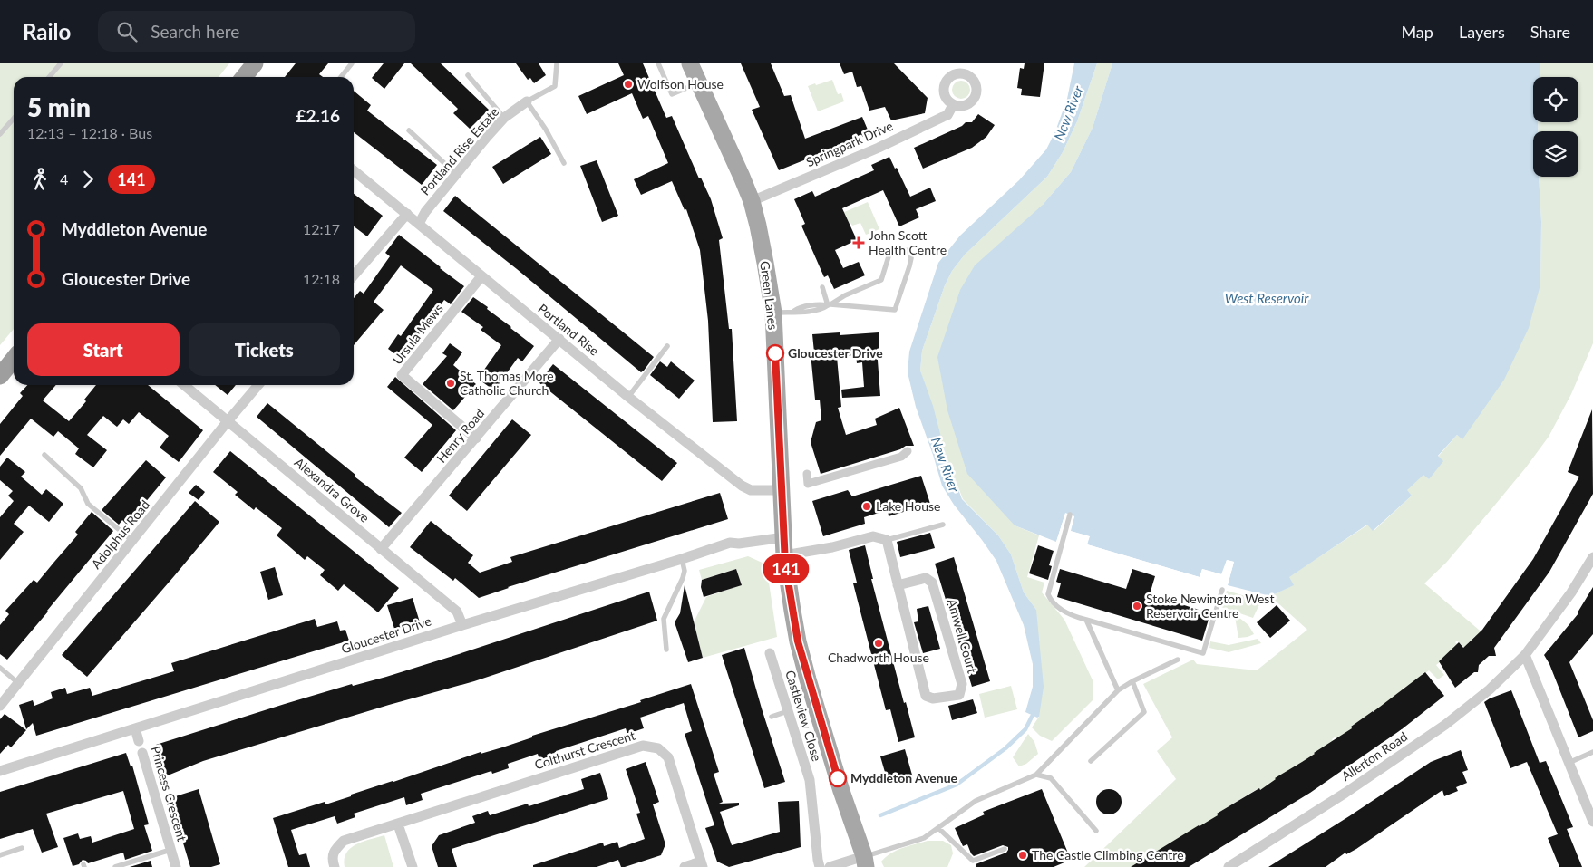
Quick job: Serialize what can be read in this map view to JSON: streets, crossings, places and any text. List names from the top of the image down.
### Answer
{
  "streets": {
    "main road": ["Green Lanes"],
    "street": [
      "Springpark Drive",
      "Portland Rise Estate",
      "Portland Rise",
      "Ursula Mews",
      "Henry Road",
      "Alexandra Grove",
      "Adolphus Road",
      "Gloucester Drive",
      "Amwell Court",
      "Castleview Close",
      "Colthurst Crescent",
      "Allerton Road",
      "Princess Crescent"
    ]
  },
  "crossings": [
    ["Springpark Drive", "Green Lanes"],
    ["Portland Rise Estate", "Portland Rise"],
    ["Green Lanes", "Portland Rise"],
    ["Green Lanes", "Gloucester Drive"],
    ["Portland Rise", "Ursula Mews"],
    ["Portland Rise", "Henry Road"],
    ["Ursula Mews", "Henry Road"],
    ["Henry Road", "Alexandra Grove"],
    ["Alexandra Grove", "Adolphus Road"],
    ["Alexandra Grove", "Gloucester Drive"],
    ["Gloucester Drive", "Princess Crescent"]
  ],
  "water": ["New River", "West Reservoir"],
  "places": {
    "other": [
      "Wolfson House",
      "Gloucester Drive",
      "St. Thomas More Catholic Church",
      "Lake House",
      "Stoke Newington West Reservoir Centre",
      "Chadworth House",
      "Myddleton Avenue",
      "The Castle Climbing Centre"
    ],
    "health": ["John Scott Health Centre"]
  },
  "lines": ["bus line 141"],
  "page": {
    "header": "Railo",
    "search": "Search here",
    "nav": ["Map", "Layers", "Share"],
    "on_map": "141",
    "heading": ["5 min", "12:13 – 12:18 · Bus", "£2.16"],
    "legs": ["4", "141"],
    "list": [
      {
        "name": "Myddleton Avenue",
        "value": "12:17"
      },
      {
        "name": "Gloucester Drive",
        "value": "12:18"
      }
    ],
    "buttons": ["Start", "Tickets"]
  }
}
